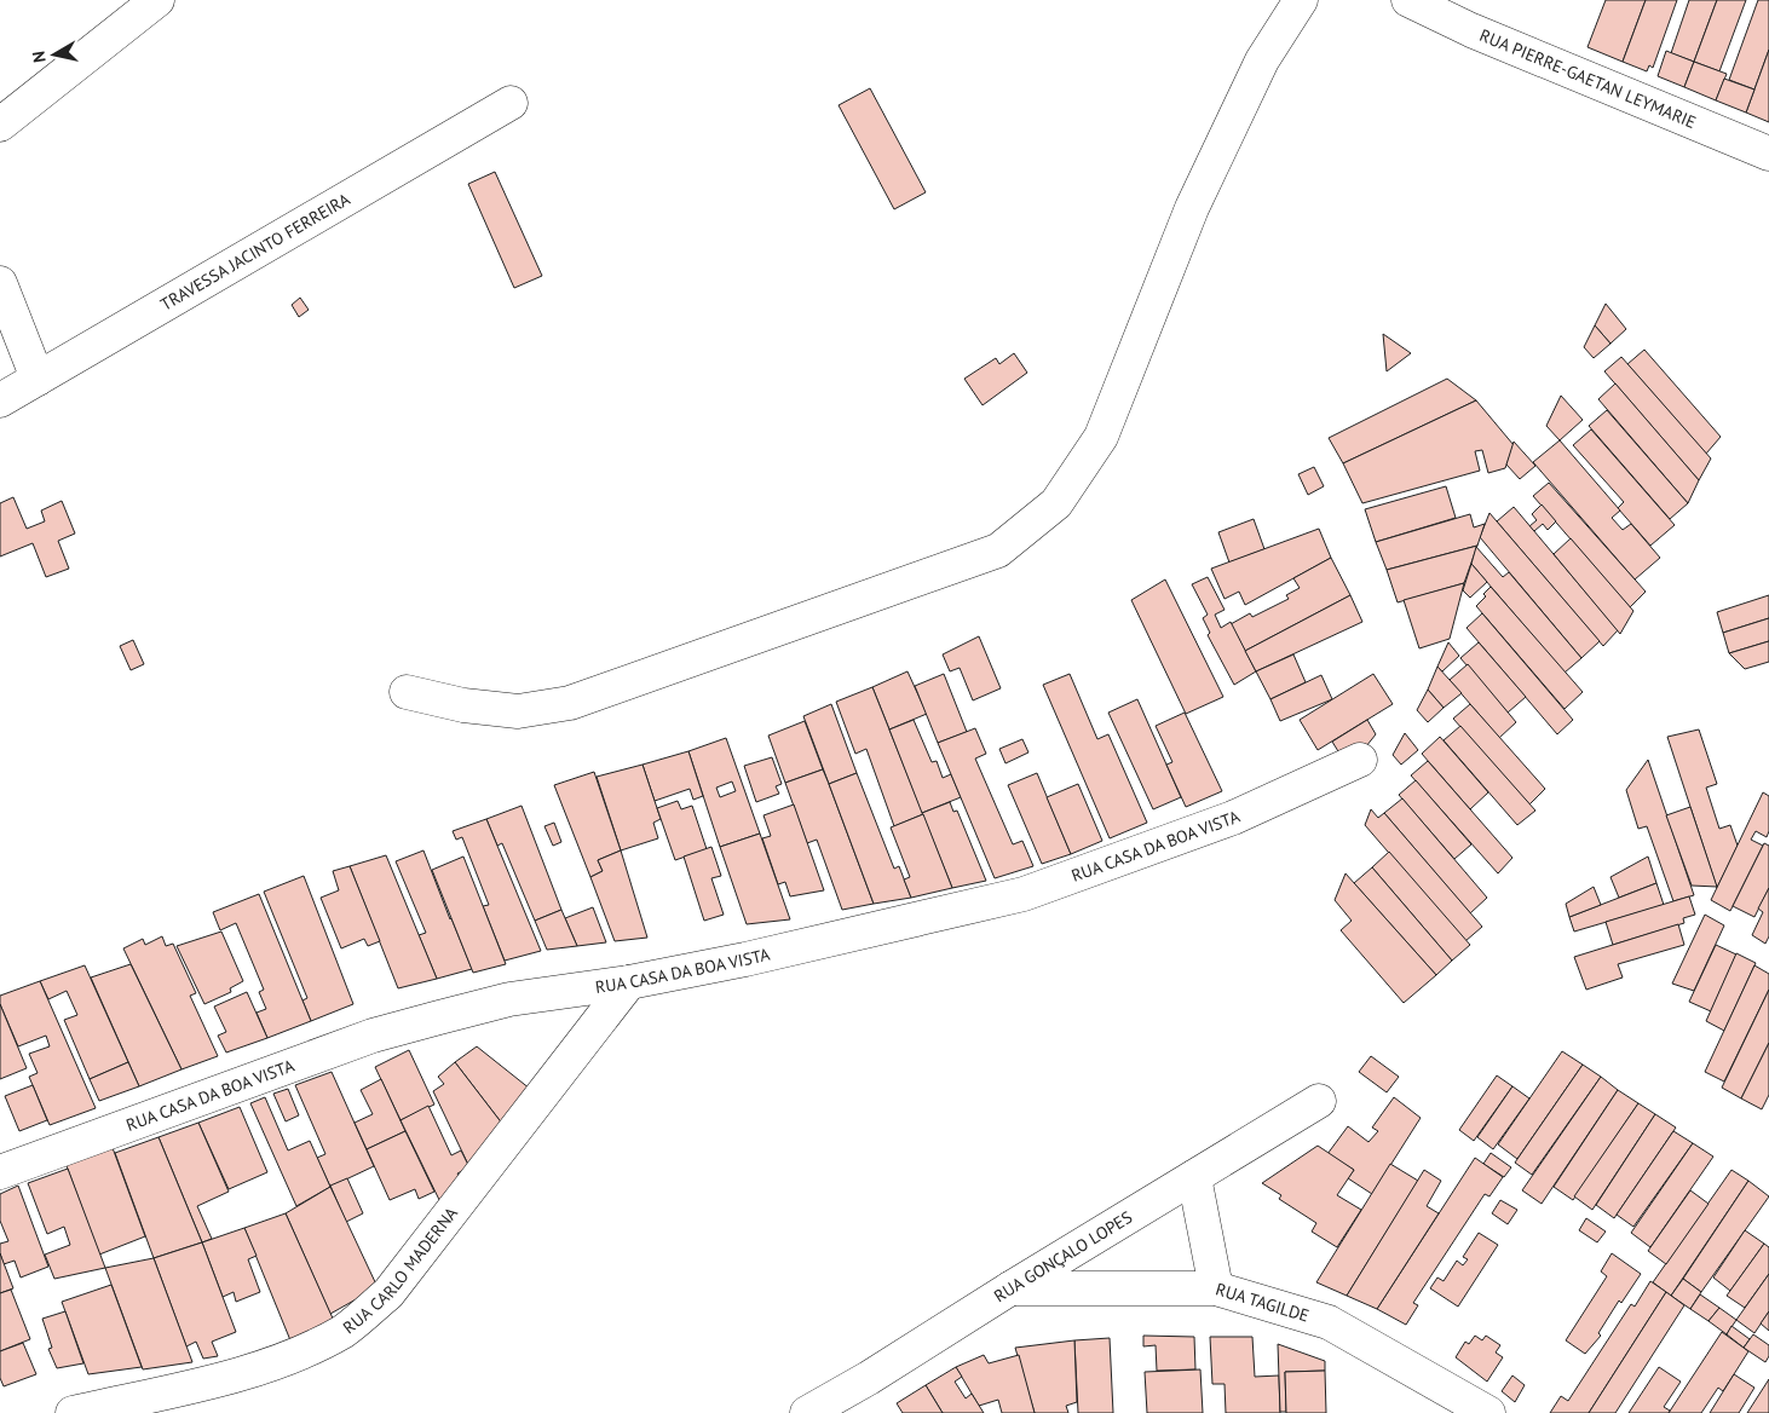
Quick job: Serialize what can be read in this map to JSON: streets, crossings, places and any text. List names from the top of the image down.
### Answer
{
  "streets": {
    "street": [
      "RUA PIERRE-GAETAN LEYMARIE",
      "TRAVESSA JACINTO FERREIRA",
      "RUA CASA DA BOA VISTA",
      "RUA GONÇALO LOPES",
      "RUA CARLO MADERNA",
      "RUA TAGILDE"
    ]
  },
  "crossings": [
    ["RUA CASA DA BOA VISTA", "RUA CARLO MADERNA"],
    ["RUA GONÇALO LOPES", "RUA TAGILDE"]
  ],
  "north": "left"
}
